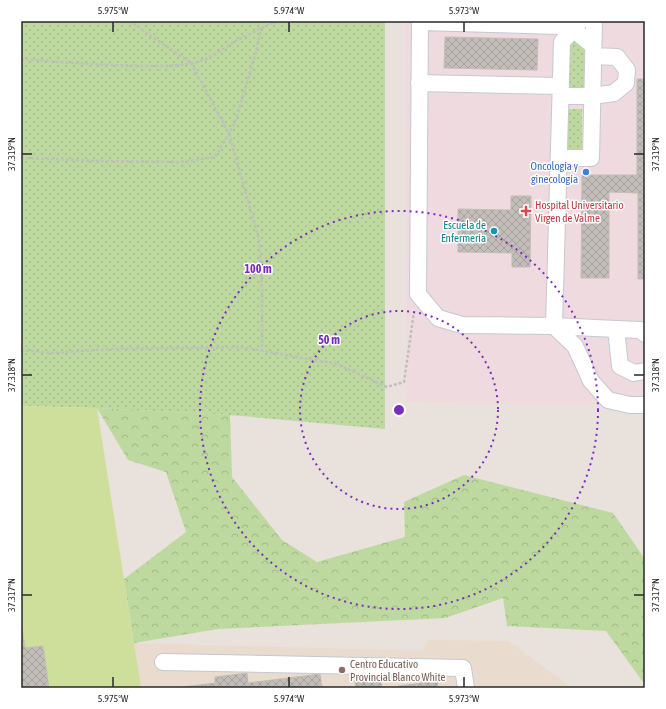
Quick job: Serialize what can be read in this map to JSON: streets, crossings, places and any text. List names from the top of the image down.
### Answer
{
  "places": {
    "other": ["Oncología y ginecología", "Escuela de Enfermería", "Centro Educativo Provincial Blanco White"],
    "health": ["Hospital Universitario Virgen de Valme"]
  },
  "coordinates": [
    "5.975°W",
    "5.974°W",
    "5.973°W",
    "37.319°N",
    "37.318°N",
    "37.317°N"
  ],
  "rings": ["100 m", "50 m"]
}
